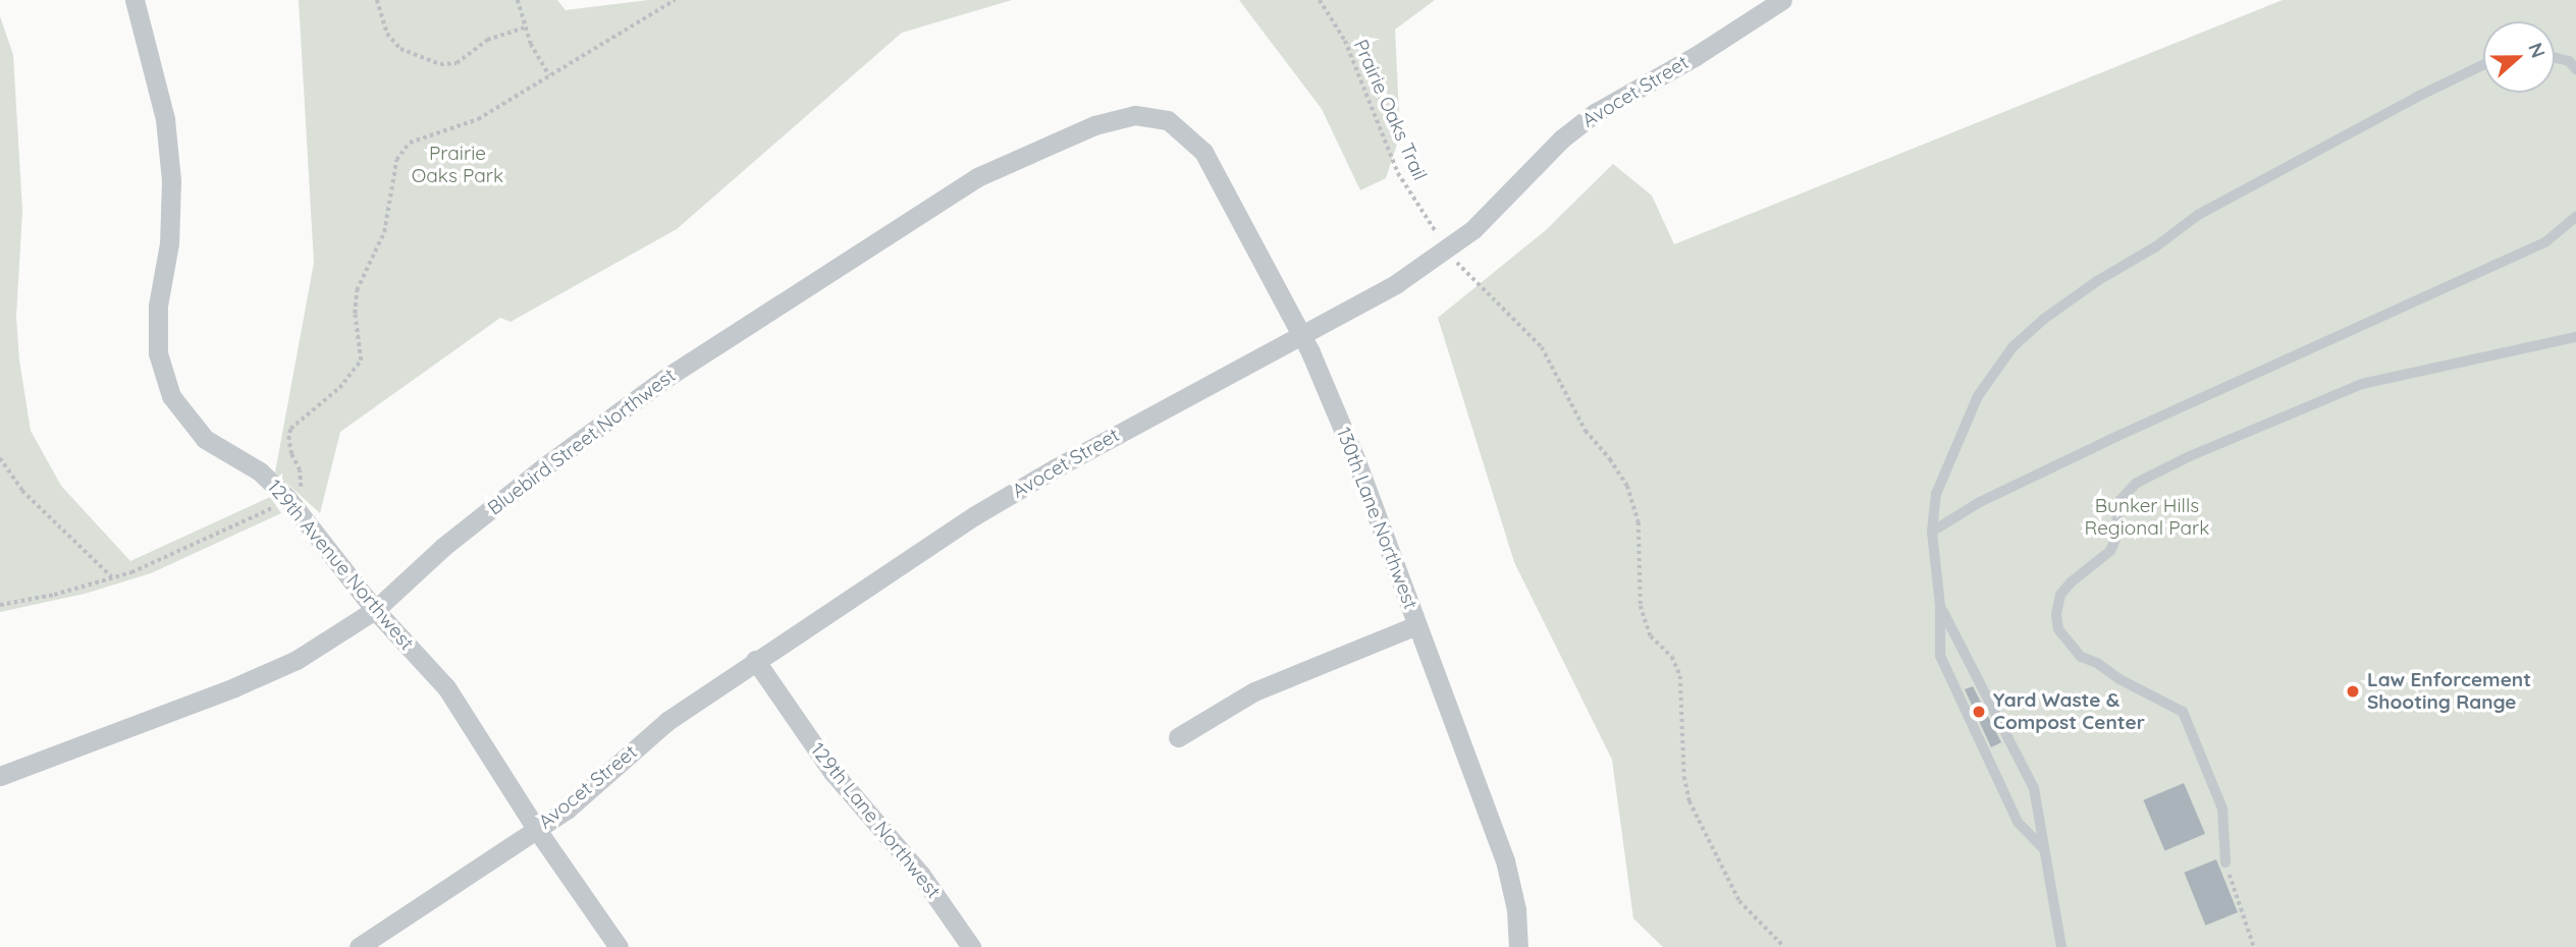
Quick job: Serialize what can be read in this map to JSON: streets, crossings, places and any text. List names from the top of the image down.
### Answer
{
  "streets": {
    "street": [
      "Avocet Street",
      "Bluebird Street Northwest",
      "130th Lane Northwest",
      "129th Avenue Northwest",
      "129th Lane Northwest"
    ],
    "path": ["Prairie Oaks Trail"]
  },
  "crossings": [
    ["Avocet Street", "130th Lane Northwest"],
    ["Avocet Street", "129th Avenue Northwest"],
    ["Avocet Street", "129th Lane Northwest"],
    ["Bluebird Street Northwest", "130th Lane Northwest"],
    ["Bluebird Street Northwest", "129th Avenue Northwest"]
  ],
  "parks": ["Prairie Oaks Park", "Bunker Hills Regional Park"],
  "places": ["Law Enforcement Shooting Range", "Yard Waste & Compost Center"],
  "north": "right"
}
